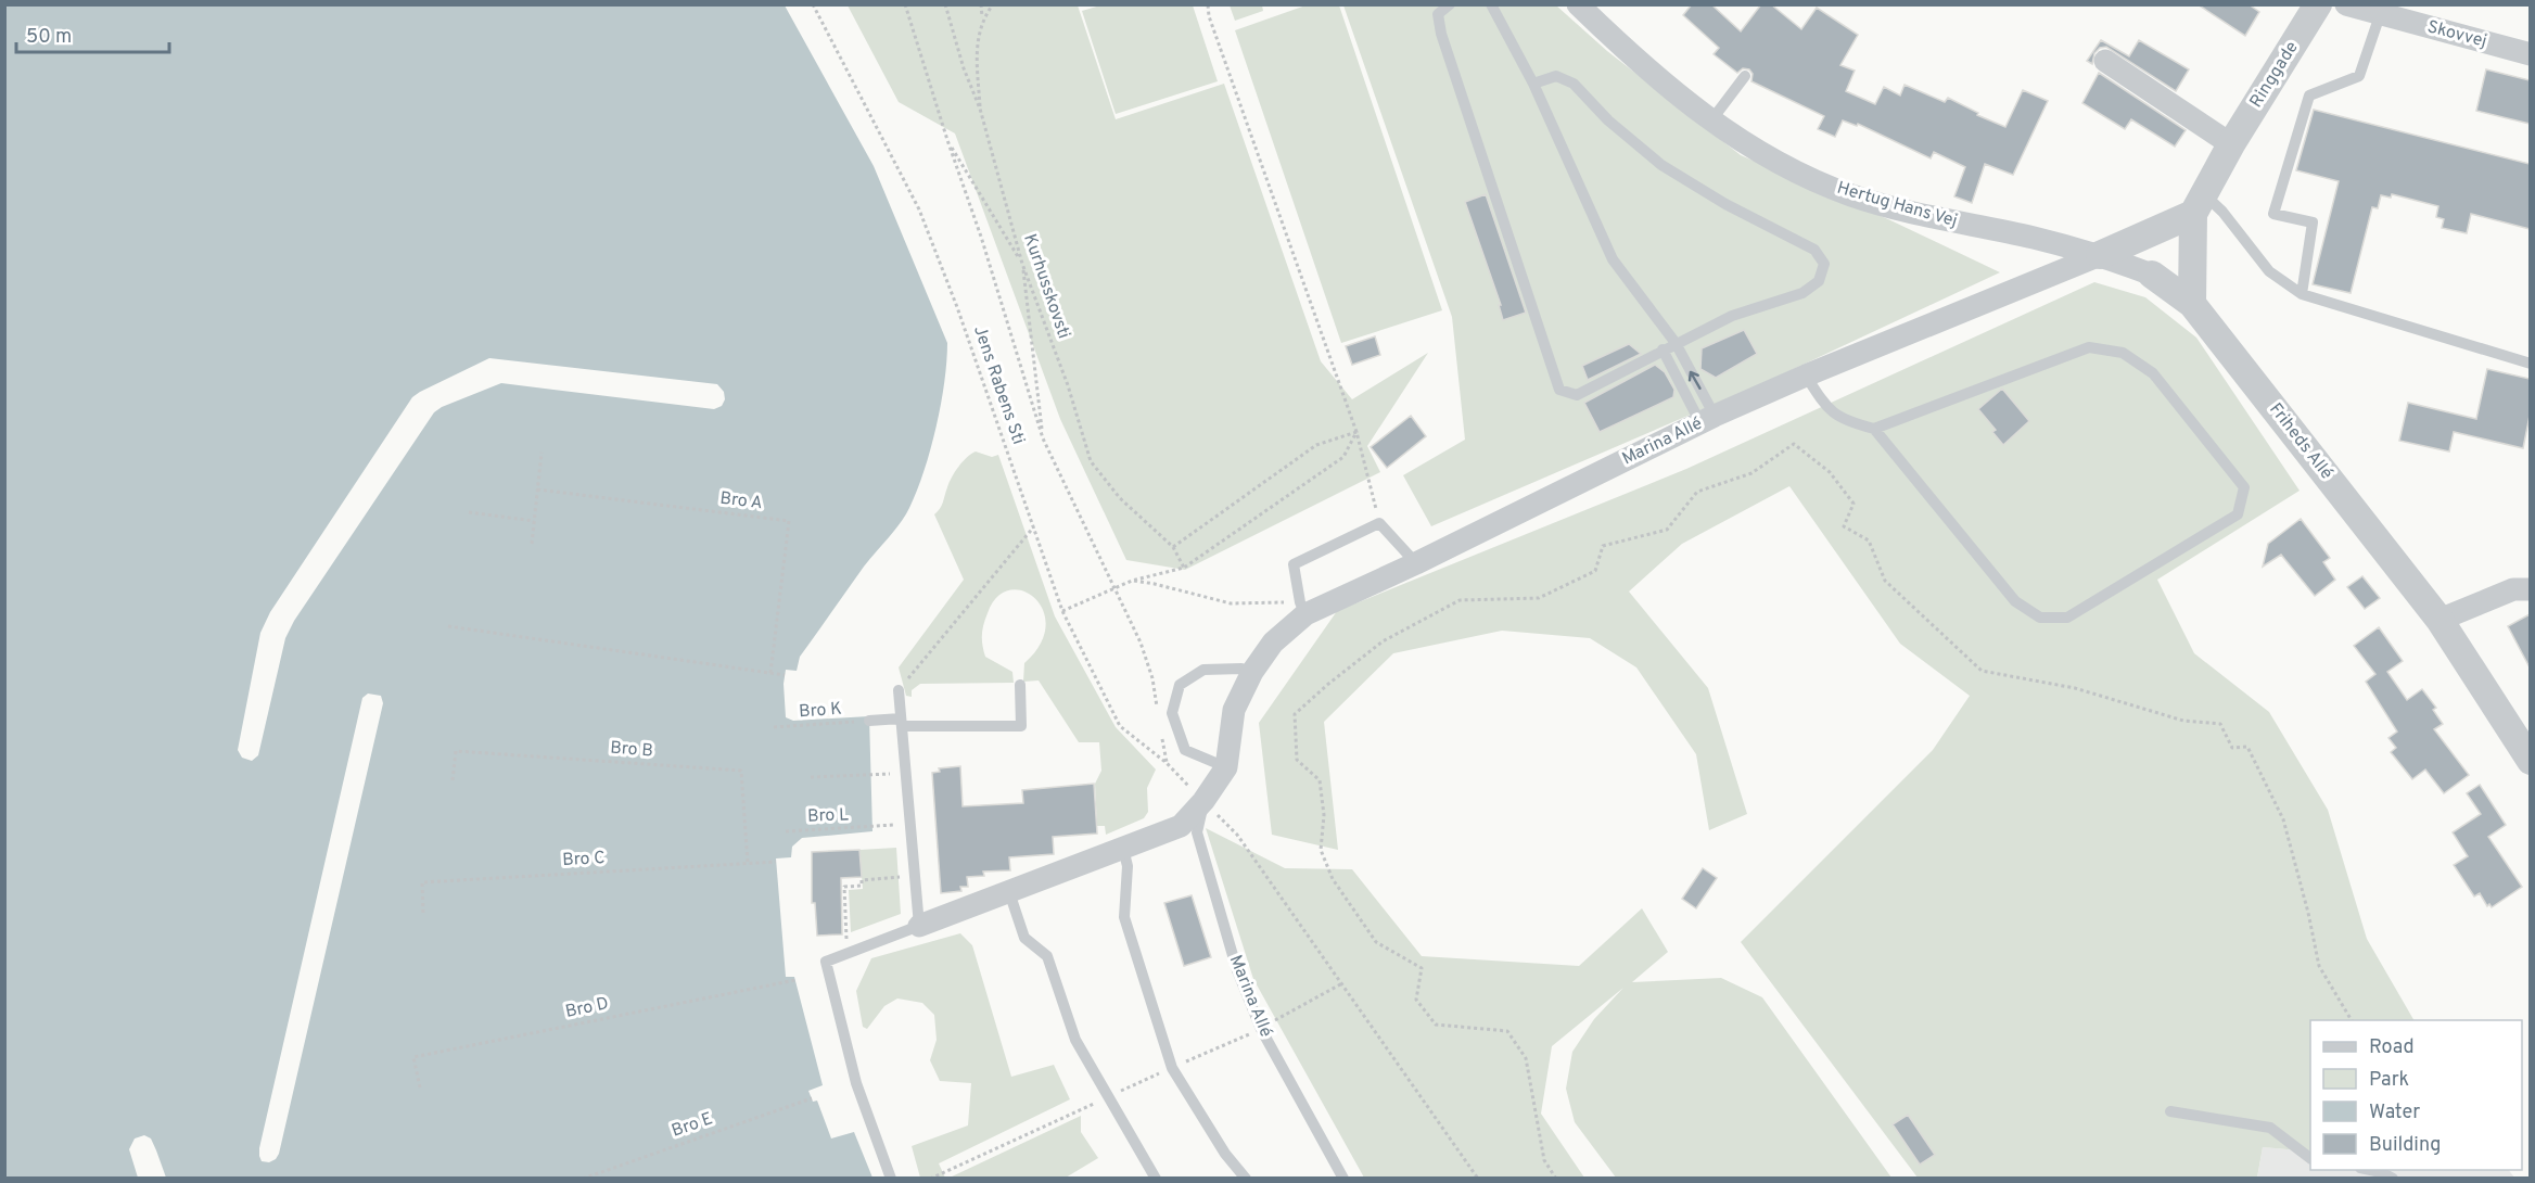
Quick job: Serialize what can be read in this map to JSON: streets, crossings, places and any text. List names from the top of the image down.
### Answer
{
  "streets": {
    "street": [
      "Skovvej",
      "Ringgade",
      "Hertug Hans Vej",
      "Marina Allé",
      "Friheds Allé"
    ],
    "path": [
      "Kurhusskovsti",
      "Jens Rabens Sti",
      "Bro A",
      "Bro K",
      "Bro B",
      "Bro L",
      "Bro C",
      "Bro D",
      "Bro E"
    ]
  },
  "crossings": [
    ["Ringgade", "Friheds Allé"],
    ["Hertug Hans Vej", "Marina Allé"],
    ["Hertug Hans Vej", "Friheds Allé"],
    ["Jens Rabens Sti", "Marina Allé"],
    ["Bro B", "Bro C"]
  ],
  "legend": [
    "Road",
    "Park",
    "Water",
    "Building"
  ],
  "scale_bar": "50 m"
}
